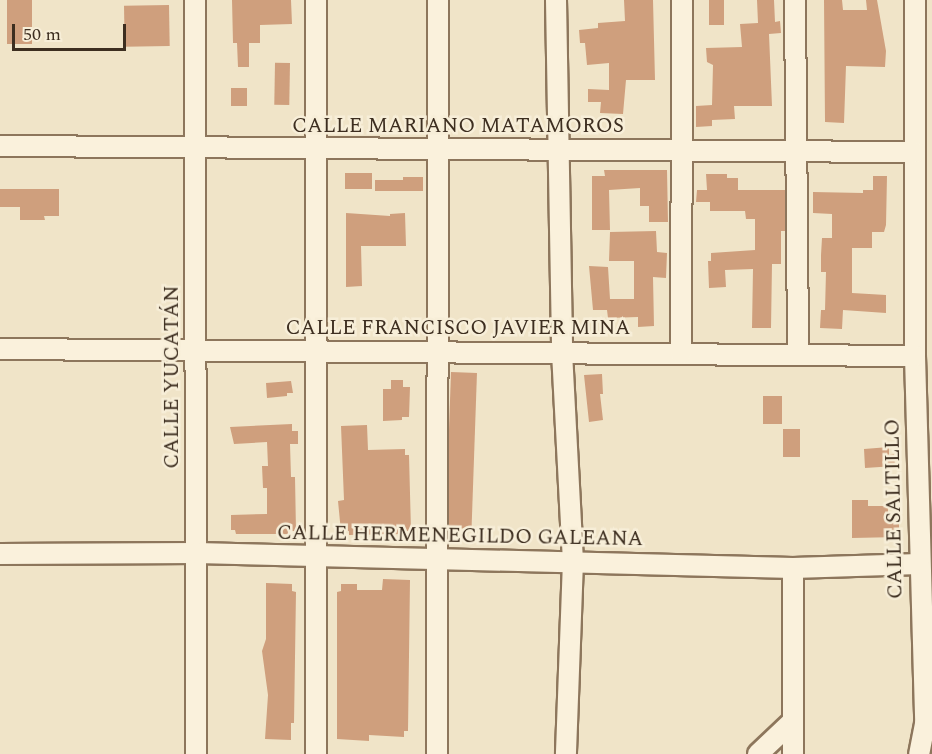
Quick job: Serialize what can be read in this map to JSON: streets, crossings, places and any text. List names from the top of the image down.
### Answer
{
  "streets": {
    "street": [
      "CALLE MARIANO MATAMOROS",
      "CALLE FRANCISCO JAVIER MINA",
      "CALLE YUCATÁN",
      "CALLE SALTILLO",
      "CALLE HERMENEGILDO GALEANA"
    ]
  },
  "crossings": [
    ["CALLE MARIANO MATAMOROS", "CALLE YUCATÁN"],
    ["CALLE MARIANO MATAMOROS", "CALLE SALTILLO"],
    ["CALLE FRANCISCO JAVIER MINA", "CALLE YUCATÁN"],
    ["CALLE FRANCISCO JAVIER MINA", "CALLE SALTILLO"],
    ["CALLE YUCATÁN", "CALLE HERMENEGILDO GALEANA"],
    ["CALLE SALTILLO", "CALLE HERMENEGILDO GALEANA"]
  ],
  "scale_bar": "50 m"
}
